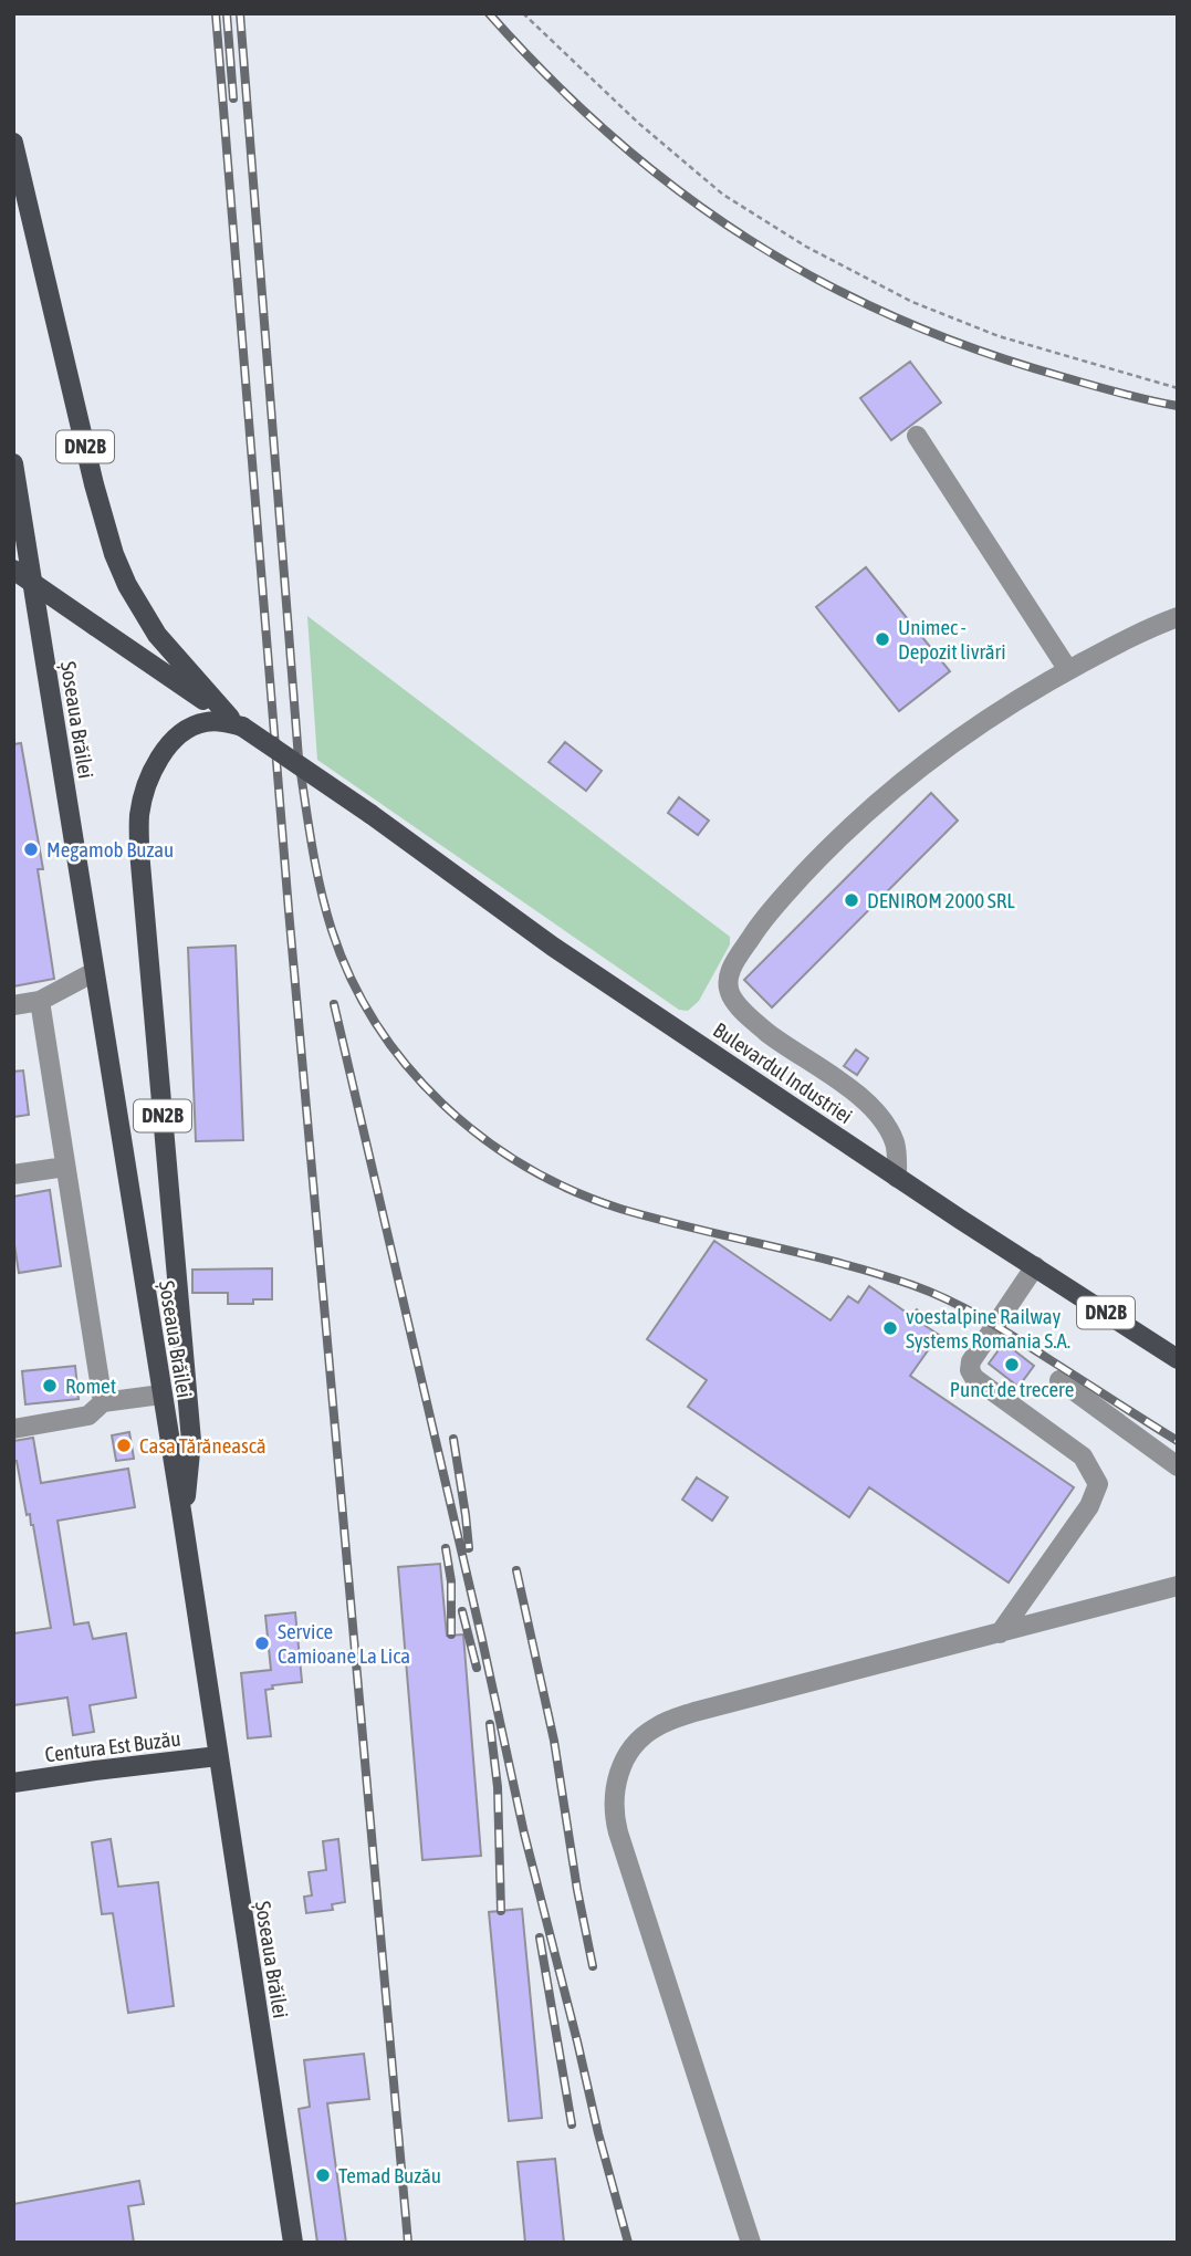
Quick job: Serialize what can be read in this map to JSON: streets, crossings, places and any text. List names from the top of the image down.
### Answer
{
  "streets": {
    "main road": [
      "DN2B",
      "Șoseaua Brăilei",
      "Bulevardul Industriei",
      "Centura Est Buzău"
    ]
  },
  "crossings": [
    ["DN2B", "Șoseaua Brăilei"],
    ["DN2B", "Bulevardul Industriei"],
    ["Șoseaua Brăilei", "Centura Est Buzău"]
  ],
  "places": [
    "Unimec - Depozit livrări",
    "Megamob Buzau",
    "DENIROM 2000 SRL",
    "voestalpine Railway Systems Romania S.A.",
    "Punct de trecere",
    "Romet",
    "Casa Tărănească",
    "Service Camioane La Lica",
    "Temad Buzău"
  ]
}
